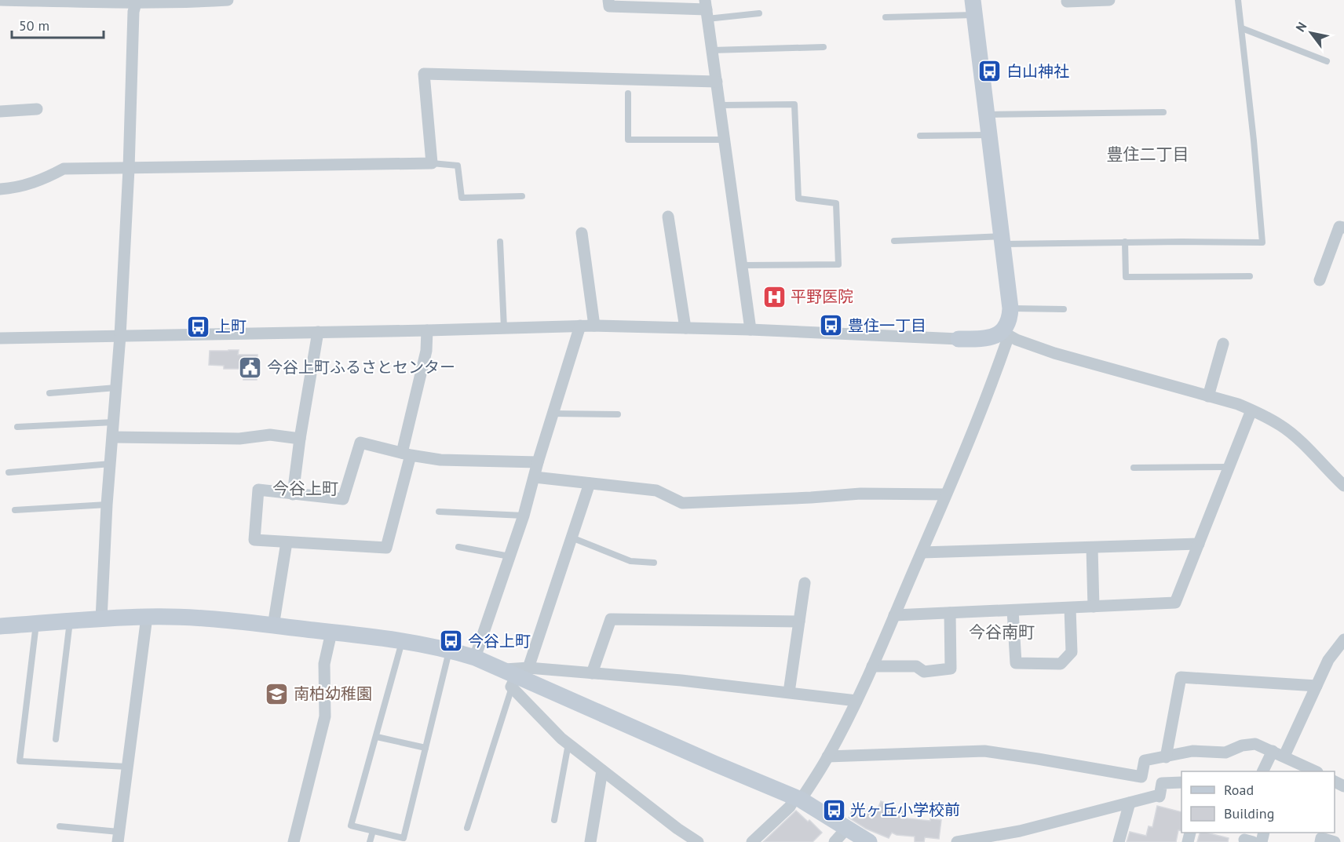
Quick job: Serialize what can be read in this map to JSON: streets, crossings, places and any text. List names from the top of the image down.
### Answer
{
  "districts": ["豊住二丁目", "今谷上町", "今谷南町"],
  "places": {
    "bus stop": [
      "白山神社",
      "豊住一丁目",
      "上町",
      "今谷上町",
      "光ヶ丘小学校前"
    ],
    "hospital": ["平野医院"],
    "public building": ["今谷上町ふるさとセンター"],
    "school or university": ["南柏幼稚園"]
  },
  "legend": ["Road", "Building"],
  "scale_bar": "50 m",
  "north": "top left"
}
